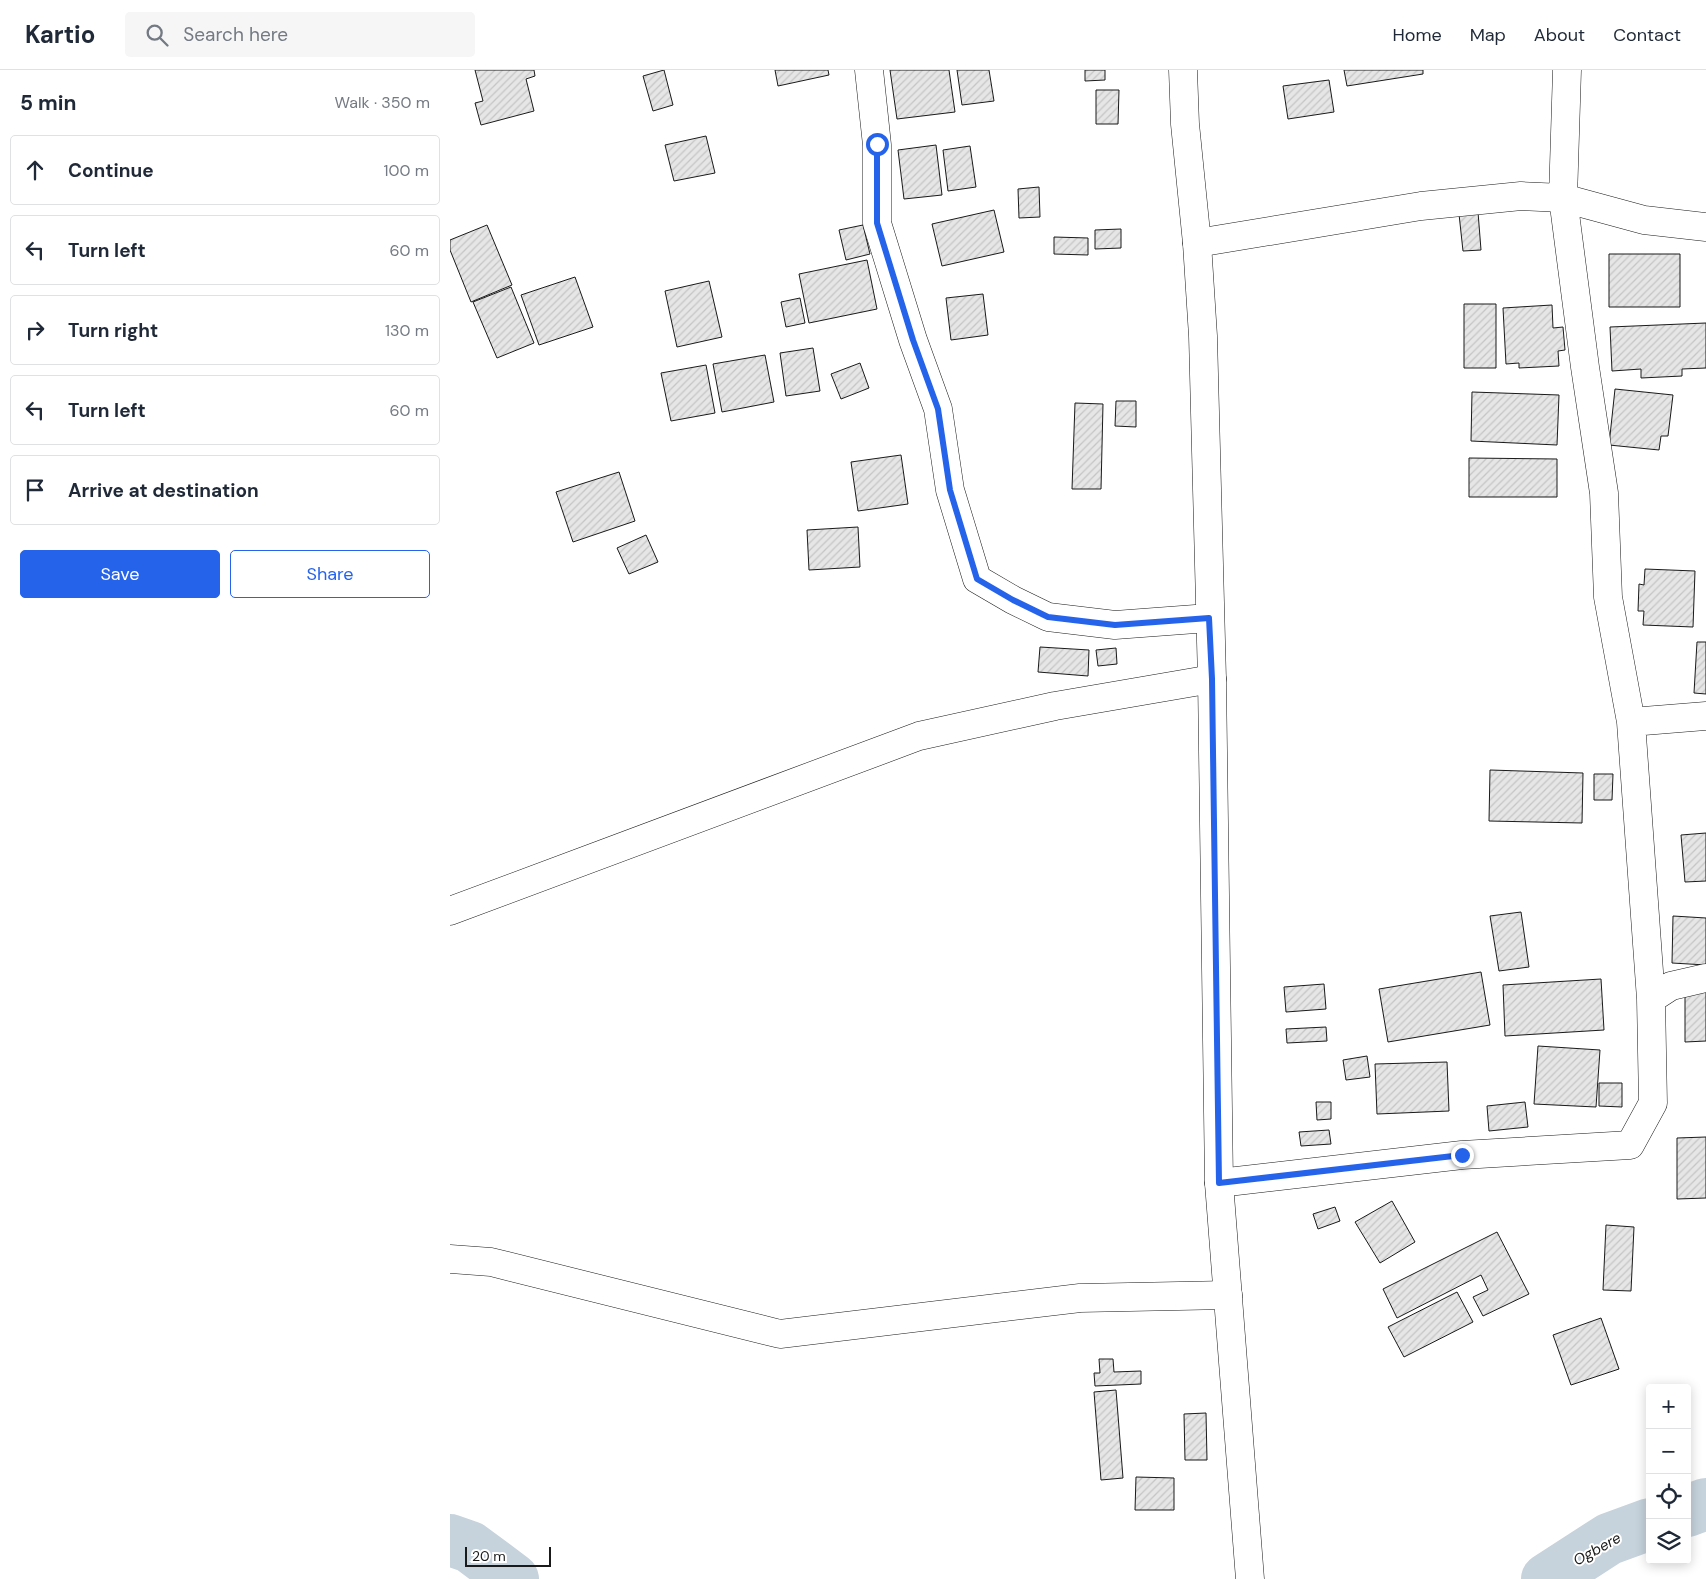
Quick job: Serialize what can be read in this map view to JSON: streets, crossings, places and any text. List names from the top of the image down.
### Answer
{
  "water": ["Ogbere"],
  "scale_bar": "20 m",
  "page": {
    "header": "Kartio",
    "search": "Search here",
    "nav": [
      "Home",
      "Map",
      "About",
      "Contact"
    ],
    "heading": ["5 min", "Walk · 350 m"],
    "list": [
      ["Continue", "100 m"],
      ["Turn left", "60 m"],
      ["Turn right", "130 m"],
      ["Turn left", "60 m"],
      "Arrive at destination"
    ],
    "buttons": ["Save", "Share"],
    "map_buttons": ["+", "−"],
    "scale": "20 m"
  }
}
